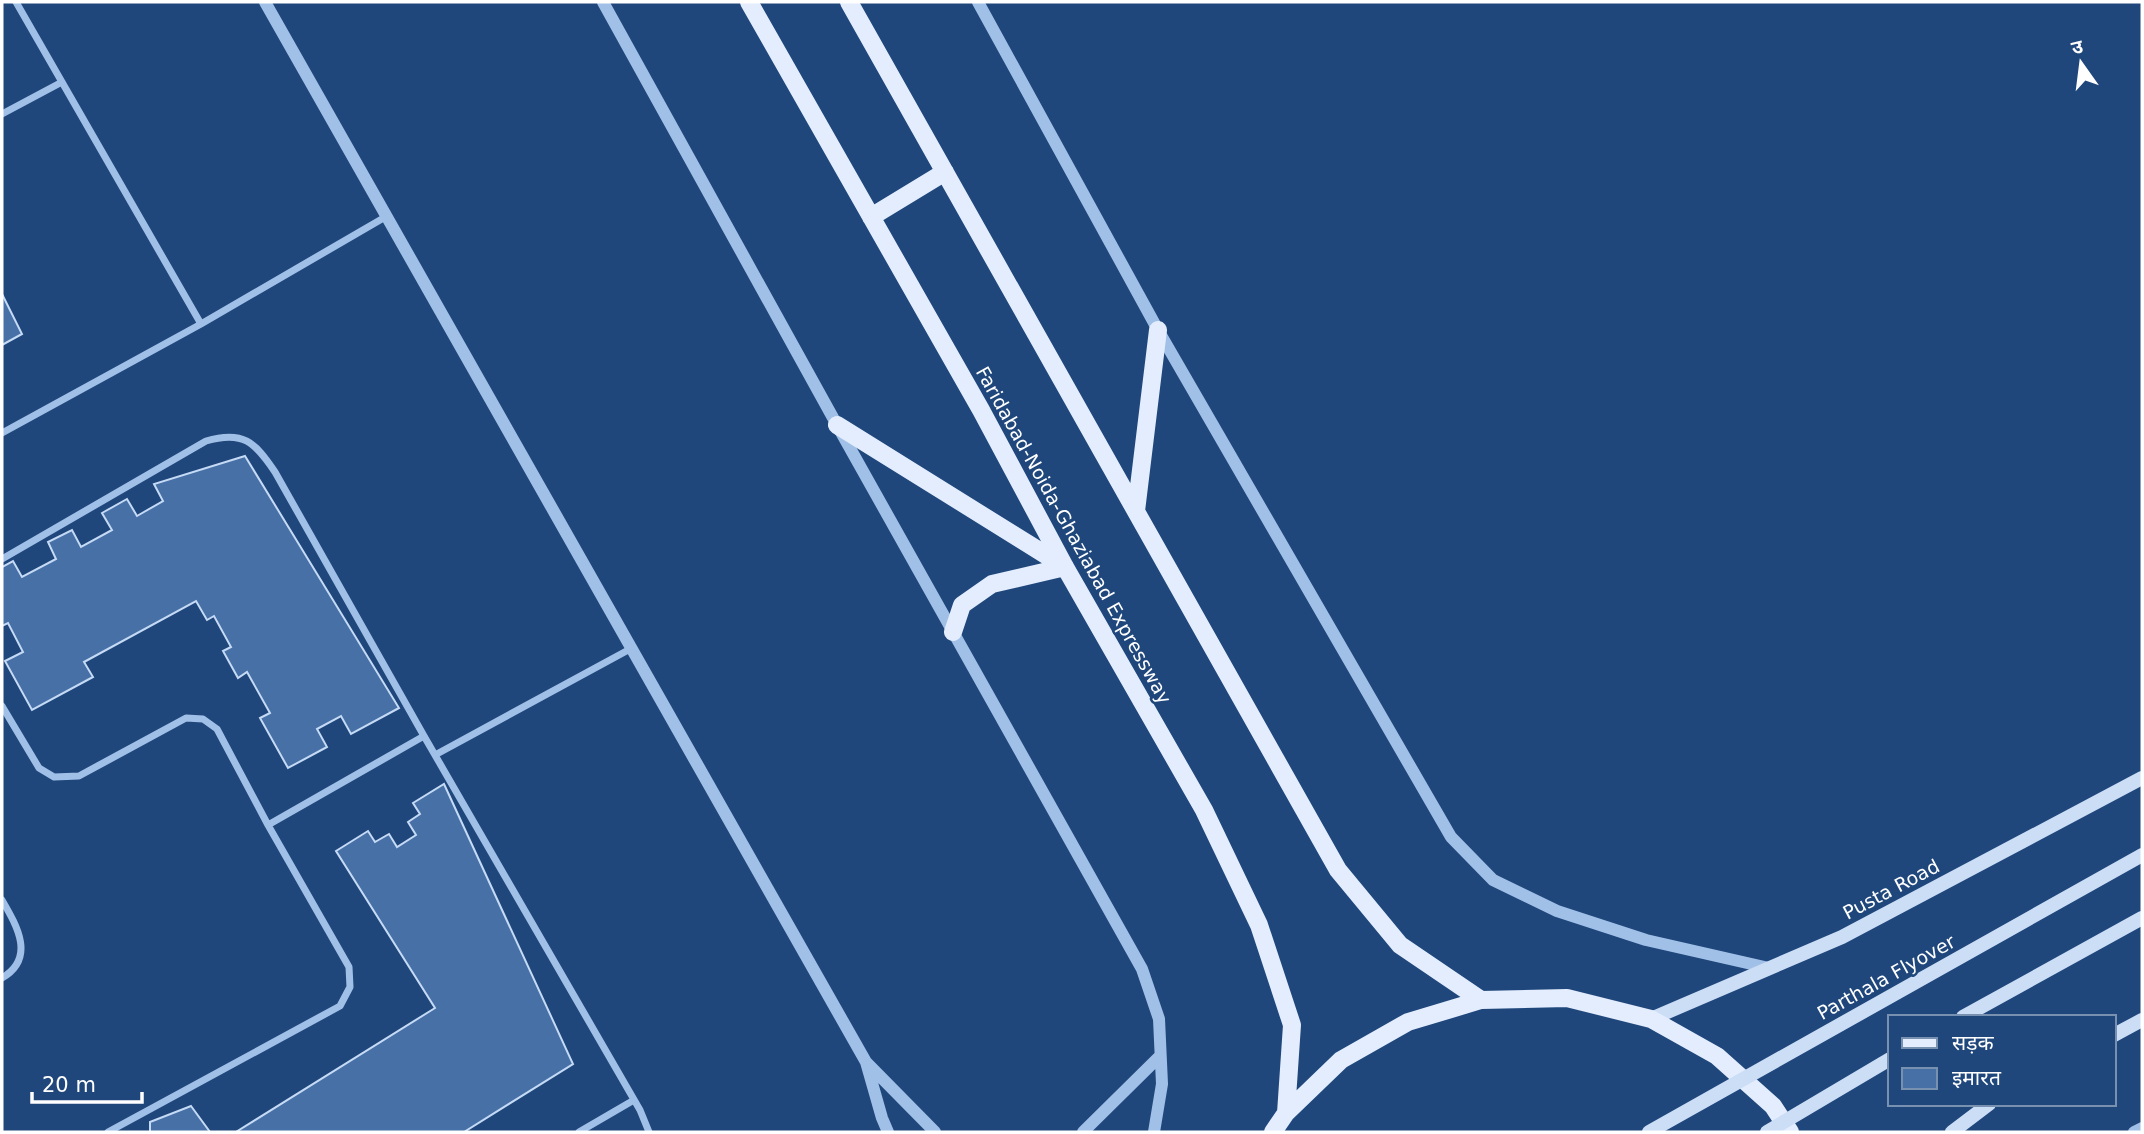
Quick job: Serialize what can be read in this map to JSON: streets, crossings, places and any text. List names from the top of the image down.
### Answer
{
  "streets": {
    "main road": ["Faridabad-Noida-Ghaziabad Expressway", "Pusta Road", "Parthala Flyover"]
  },
  "legend": ["सड़क", "इमारत"],
  "scale_bar": "20 m",
  "north": "top"
}
